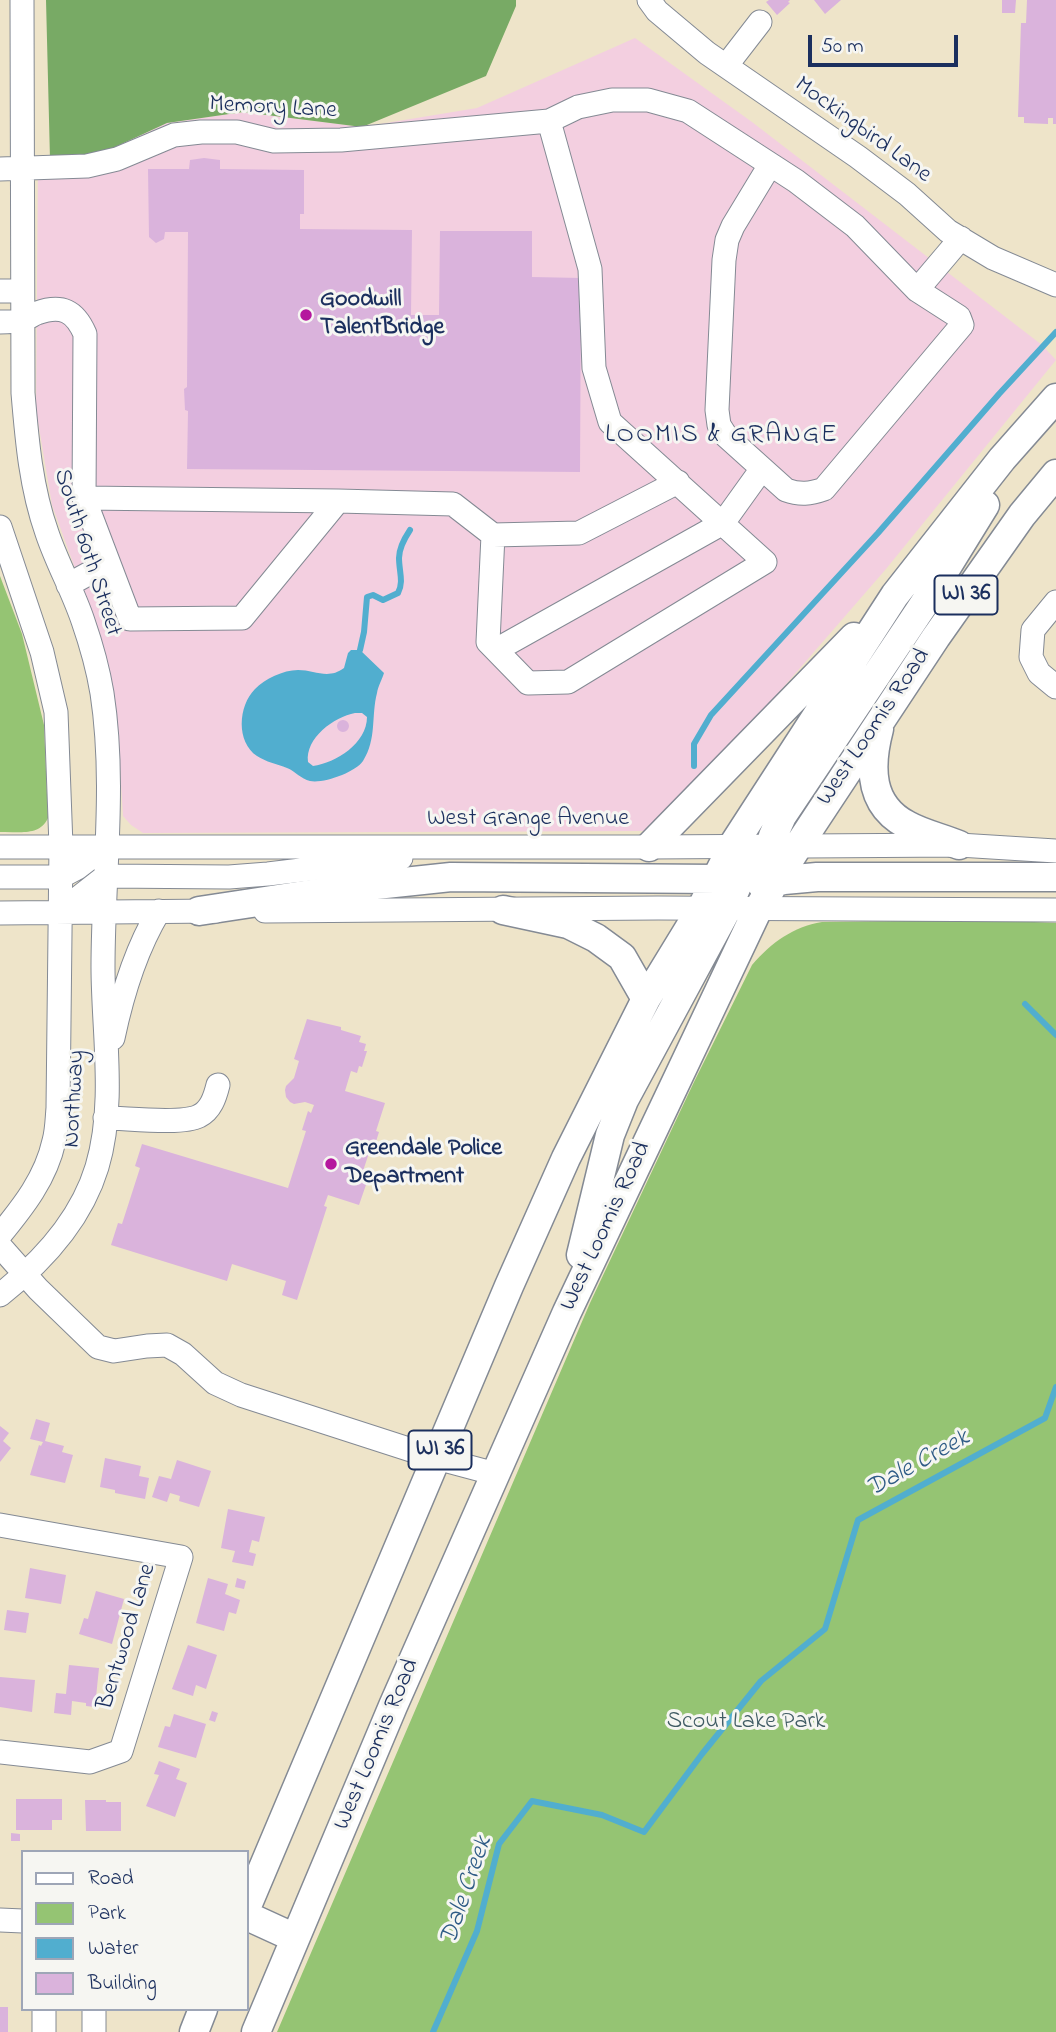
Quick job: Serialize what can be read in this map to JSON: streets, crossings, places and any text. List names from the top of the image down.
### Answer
{
  "streets": {
    "main road": ["WI 36", "West Loomis Road"],
    "street": [
      "Memory Lane",
      "Mockingbird Lane",
      "South 60th Street",
      "West Grange Avenue",
      "Northway",
      "Bentwood Lane"
    ]
  },
  "crossings": [
    ["Memory Lane", "South 60th Street"],
    ["South 60th Street", "West Grange Avenue"],
    ["South 60th Street", "Northway"],
    ["West Loomis Road", "West Grange Avenue"],
    ["West Grange Avenue", "Northway"]
  ],
  "districts": ["LOOMIS & GRANGE"],
  "water": ["Dale Creek"],
  "parks": ["Scout Lake Park"],
  "places": ["Goodwill TalentBridge", "Greendale Police Department"],
  "legend": [
    "Road",
    "Park",
    "Water",
    "Building"
  ],
  "scale_bar": "50 m"
}
